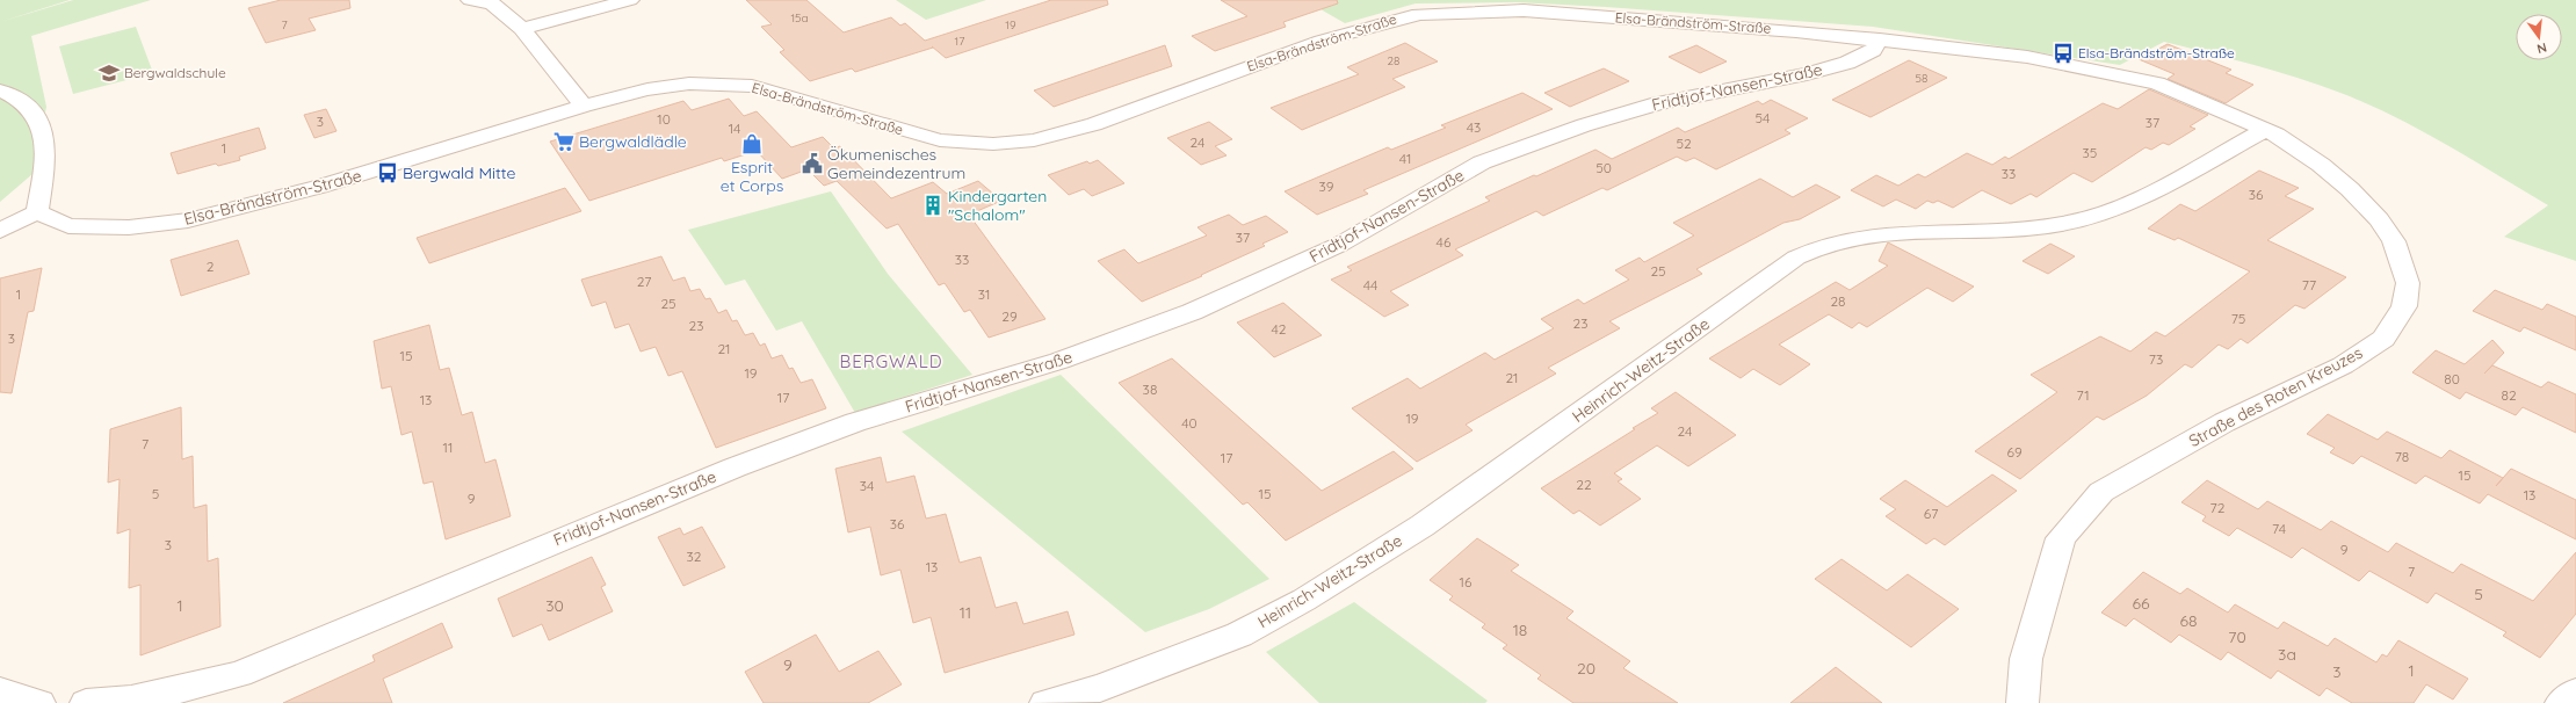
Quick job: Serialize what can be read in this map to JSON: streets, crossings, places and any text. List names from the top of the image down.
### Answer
{
  "streets": {
    "street": [
      "Elsa-Brändström-Straße",
      "Fridtjof-Nansen-Straße",
      "Heinrich-Weitz-Straße",
      "Straße des Roten Kreuzes"
    ]
  },
  "crossings": [
    ["Elsa-Brändström-Straße", "Fridtjof-Nansen-Straße"],
    ["Elsa-Brändström-Straße", "Straße des Roten Kreuzes"],
    ["Heinrich-Weitz-Straße", "Straße des Roten Kreuzes"]
  ],
  "districts": ["BERGWALD"],
  "places": {
    "bus stop": ["Elsa-Brändström-Straße", "Bergwald Mitte"],
    "school or university": ["Bergwaldschule"],
    "supermarket": ["Bergwaldlädle"],
    "shop": ["Esprit et Corps"],
    "public building": ["Ökumenisches Gemeindezentrum"],
    "building": ["Kindergarten \"Schalom\""]
  },
  "house_numbers": [
    "15a",
    "7",
    "19",
    "17",
    "28",
    "58",
    "54",
    "10",
    "3",
    "37",
    "43",
    "14",
    "24",
    "52",
    "1",
    "35",
    "41",
    "50",
    "33",
    "39",
    "36",
    "37",
    "46",
    "33",
    "2",
    "25",
    "27",
    "44",
    "77",
    "1",
    "31",
    "28",
    "25",
    "29",
    "75",
    "23",
    "23",
    "42",
    "3",
    "21",
    "15",
    "73",
    "19",
    "21",
    "80",
    "38",
    "71",
    "82",
    "17",
    "13",
    "19",
    "40",
    "24",
    "7",
    "11",
    "69",
    "78",
    "17",
    "15",
    "22",
    "34",
    "5",
    "15",
    "13",
    "9",
    "72",
    "67",
    "36",
    "74",
    "3",
    "9",
    "32",
    "13",
    "7",
    "16",
    "5",
    "66",
    "1",
    "30",
    "11",
    "68",
    "18",
    "70",
    "3a",
    "9",
    "20",
    "1",
    "3"
  ],
  "north": "bottom"
}
